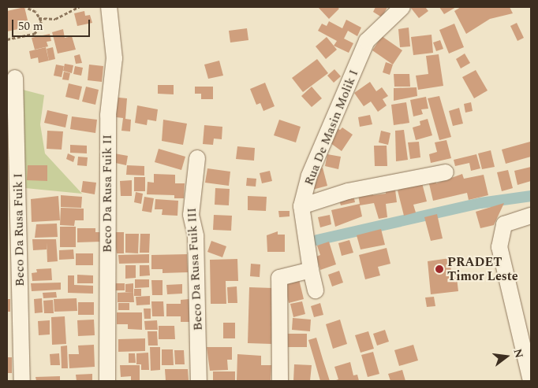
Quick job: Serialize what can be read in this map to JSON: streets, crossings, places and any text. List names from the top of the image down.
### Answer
{
  "streets": {
    "street": [
      "Rua De Masin Molik I",
      "Beco Da Rusa Fuik II",
      "Beco Da Rusa Fuik I",
      "Beco Da Rusa Fuik III"
    ]
  },
  "places": ["PRADET Timor Leste"],
  "scale_bar": "50 m",
  "north": "right"
}
